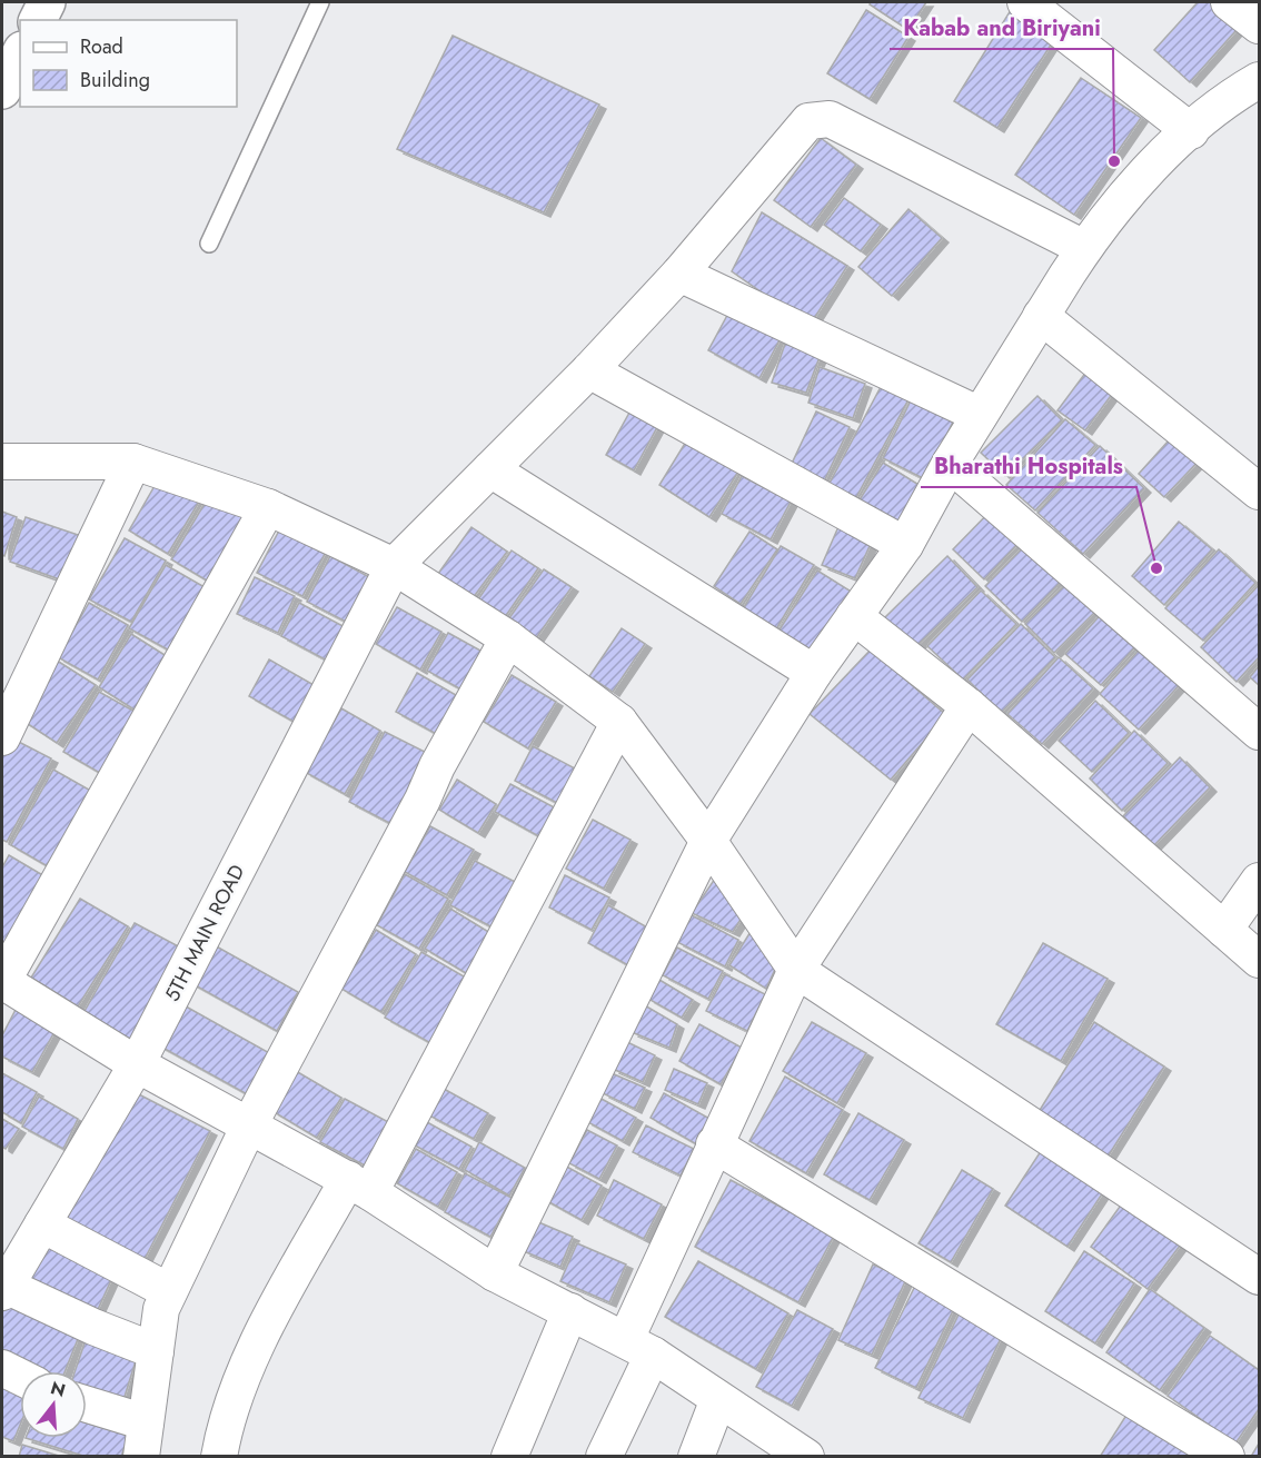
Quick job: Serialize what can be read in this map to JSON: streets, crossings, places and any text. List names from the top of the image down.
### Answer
{
  "streets": {
    "street": ["5TH MAIN ROAD"]
  },
  "places": ["Kabab and Biriyani", "Bharathi Hospitals"],
  "legend": ["Road", "Building"],
  "north": "top"
}
